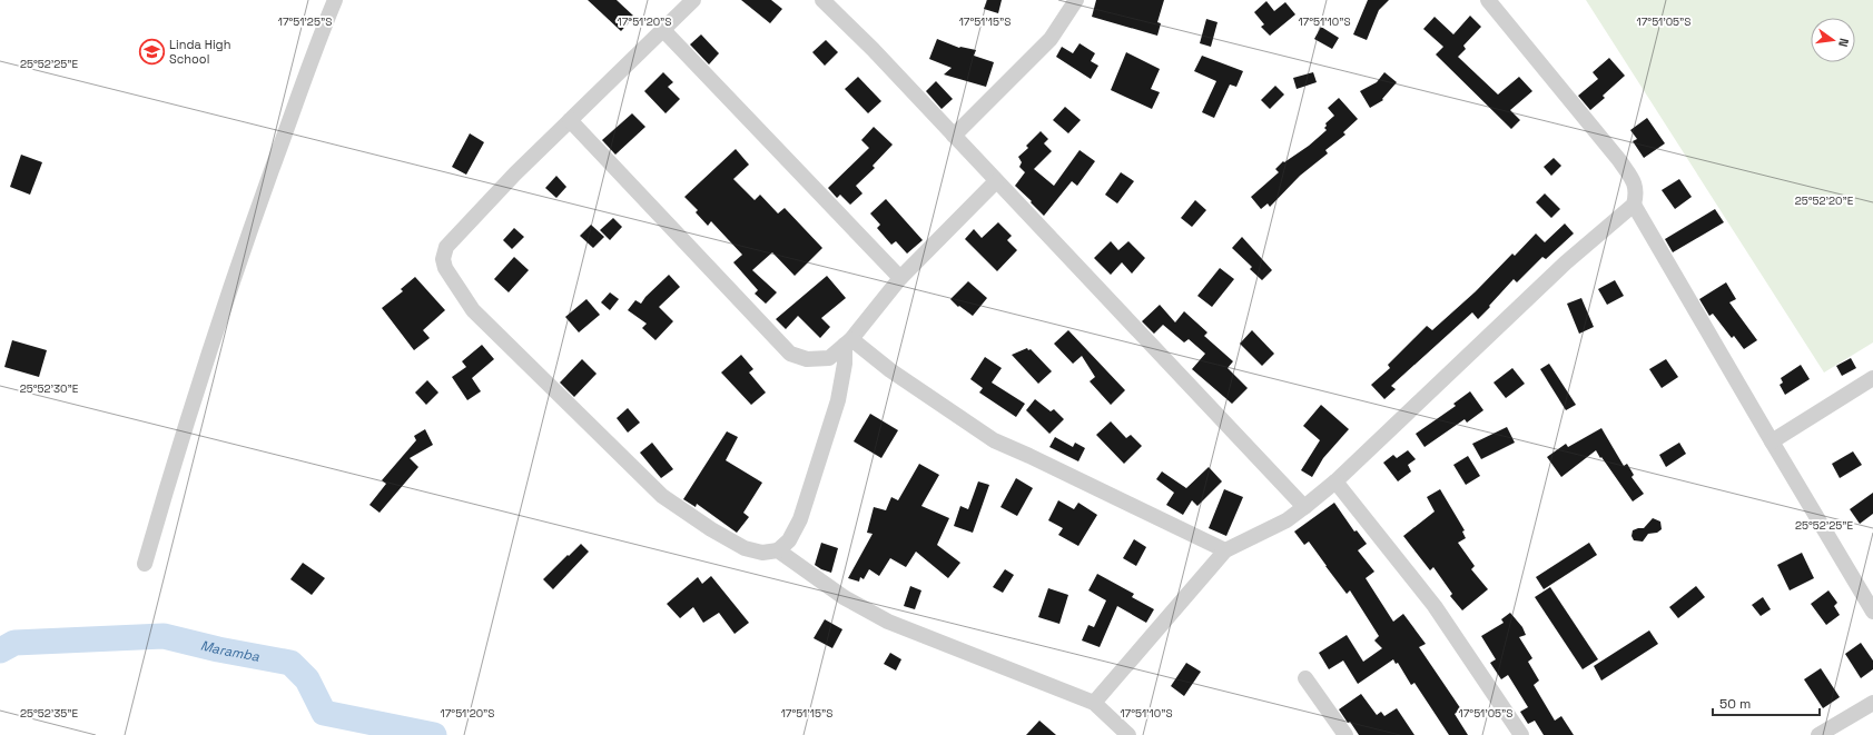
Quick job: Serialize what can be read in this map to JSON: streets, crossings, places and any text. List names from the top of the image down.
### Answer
{
  "water": ["Maramba"],
  "places": {
    "school or university": ["Linda High School"]
  },
  "scale_bar": "50 m",
  "north": "right",
  "coordinates": [
    "17°51'25\"S",
    "17°51'20\"S",
    "17°51'10\"S",
    "17°51'15\"S",
    "17°51'05\"S",
    "25°52'25\"E",
    "25°52'20\"E",
    "25°52'30\"E",
    "25°52'35\"E"
  ]
}
